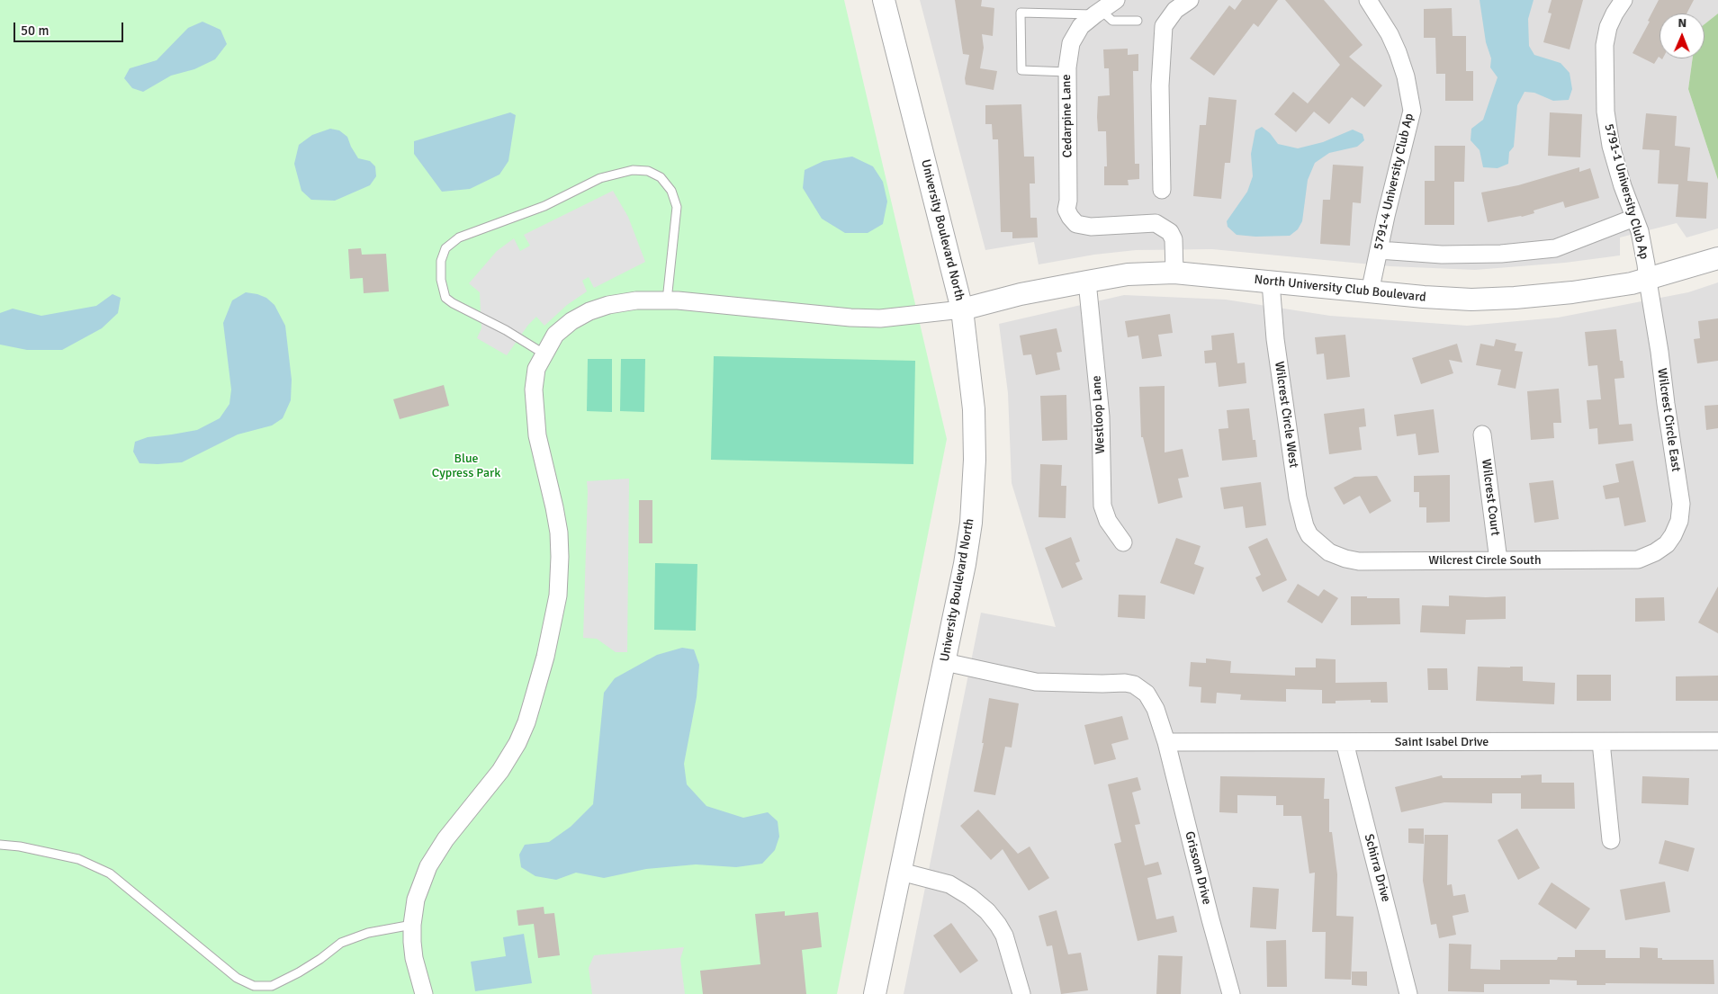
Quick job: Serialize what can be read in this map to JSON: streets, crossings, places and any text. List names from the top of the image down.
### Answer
{
  "streets": {
    "street": [
      "Cedarpine Lane",
      "5791-4 University Club Ap",
      "5791-1 University Club Ap",
      "University Boulevard North",
      "North University Club Boulevard",
      "Westloop Lane",
      "Wilcrest Circle West",
      "Wilcrest Circle East",
      "Wilcrest Court",
      "Wilcrest Circle South",
      "Saint Isabel Drive",
      "Grissom Drive",
      "Schirra Drive"
    ]
  },
  "crossings": [
    ["Cedarpine Lane", "North University Club Boulevard"],
    ["5791-4 University Club Ap", "North University Club Boulevard"],
    ["5791-1 University Club Ap", "North University Club Boulevard"],
    ["5791-1 University Club Ap", "Wilcrest Circle East"],
    ["University Boulevard North", "North University Club Boulevard"],
    ["University Boulevard North", "Grissom Drive"],
    ["North University Club Boulevard", "Westloop Lane"],
    ["North University Club Boulevard", "Wilcrest Circle West"],
    ["North University Club Boulevard", "Wilcrest Circle East"],
    ["Wilcrest Circle West", "Wilcrest Circle South"],
    ["Wilcrest Circle East", "Wilcrest Circle South"],
    ["Wilcrest Court", "Wilcrest Circle South"],
    ["Saint Isabel Drive", "Grissom Drive"],
    ["Saint Isabel Drive", "Schirra Drive"]
  ],
  "parks": ["Blue Cypress Park"],
  "scale_bar": "50 m",
  "north": "top"
}
